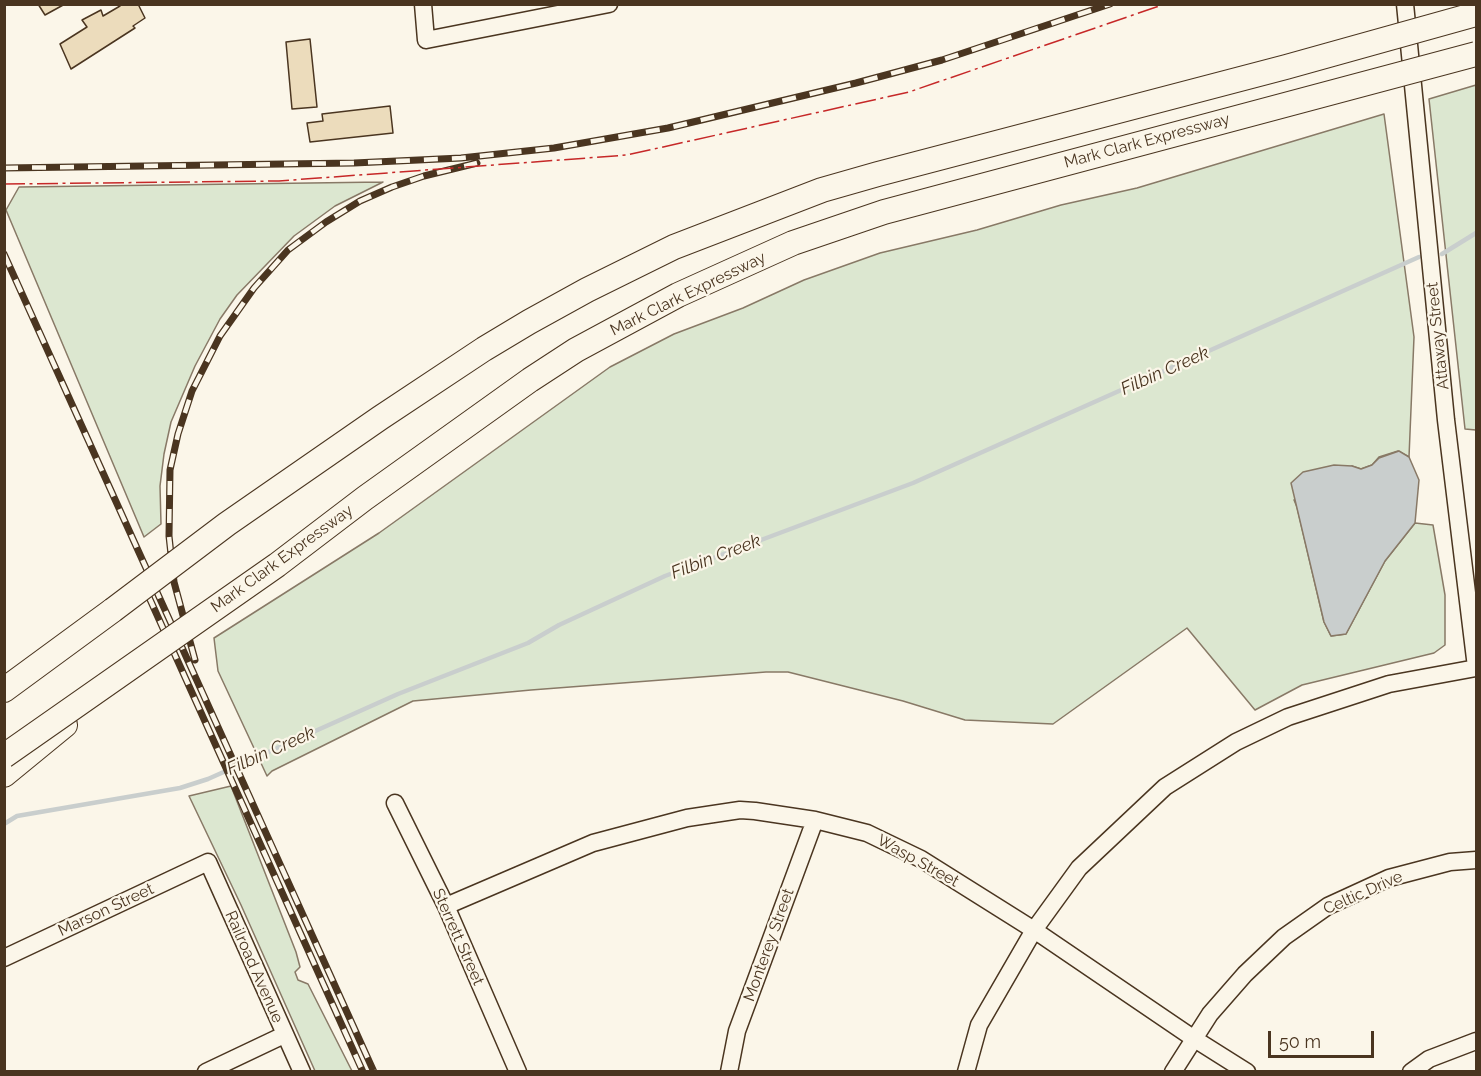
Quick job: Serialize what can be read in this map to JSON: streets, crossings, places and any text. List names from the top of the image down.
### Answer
{
  "streets": {
    "highway": ["Mark Clark Expressway"],
    "street": [
      "Attaway Street",
      "Wasp Street",
      "Celtic Drive",
      "Marson Street",
      "Sterrett Street",
      "Monterey Street",
      "Railroad Avenue"
    ]
  },
  "crossings": [
    ["Wasp Street", "Celtic Drive"],
    ["Wasp Street", "Sterrett Street"],
    ["Wasp Street", "Monterey Street"],
    ["Marson Street", "Railroad Avenue"]
  ],
  "water": ["Filbin Creek"],
  "scale_bar": "50 m"
}
